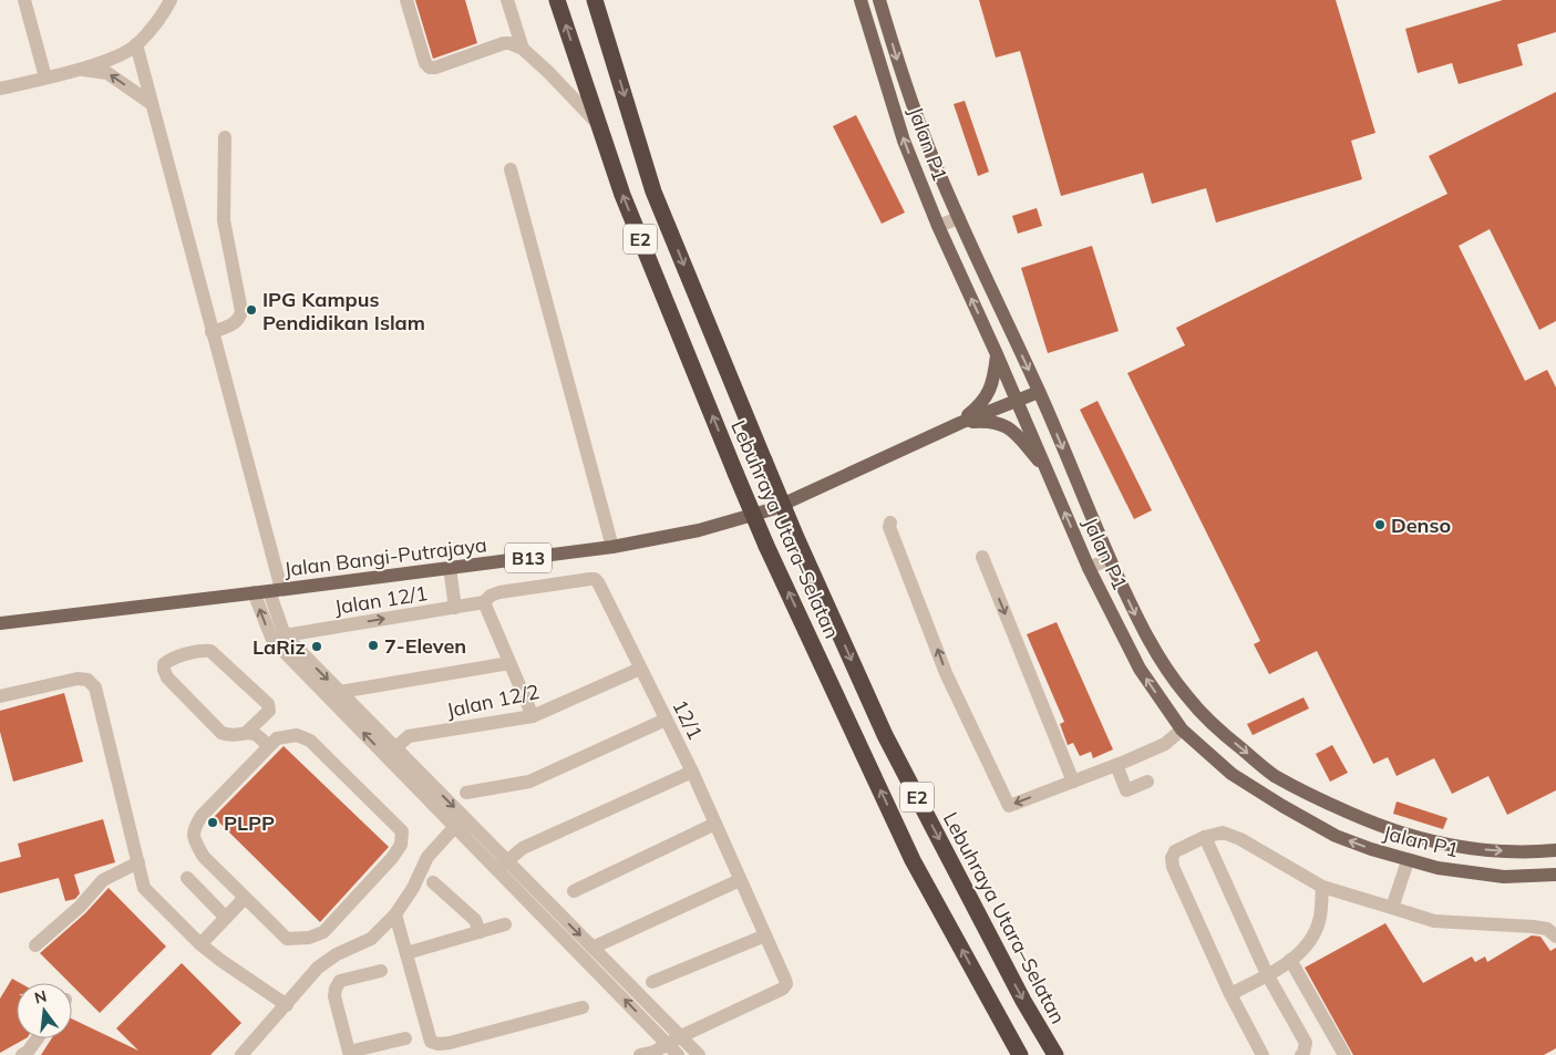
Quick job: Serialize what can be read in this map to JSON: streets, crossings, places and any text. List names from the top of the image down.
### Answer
{
  "streets": {
    "highway": ["E2", "Lebuhraya Utara–Selatan"],
    "main road": ["Jalan P1", "Jalan Bangi-Putrajaya", "B13"],
    "street": ["Jalan 12/1", "Jalan 12/2", "12/1"]
  },
  "crossings": [
    ["Jalan P1", "B13"],
    ["Jalan Bangi-Putrajaya", "B13"],
    ["Jalan 12/1", "12/1"],
    ["Jalan 12/2", "12/1"]
  ],
  "places": [
    "IPG Kampus Pendidikan Islam",
    "Denso",
    "7-Eleven",
    "LaRiz",
    "PLPP"
  ],
  "north": "top"
}
